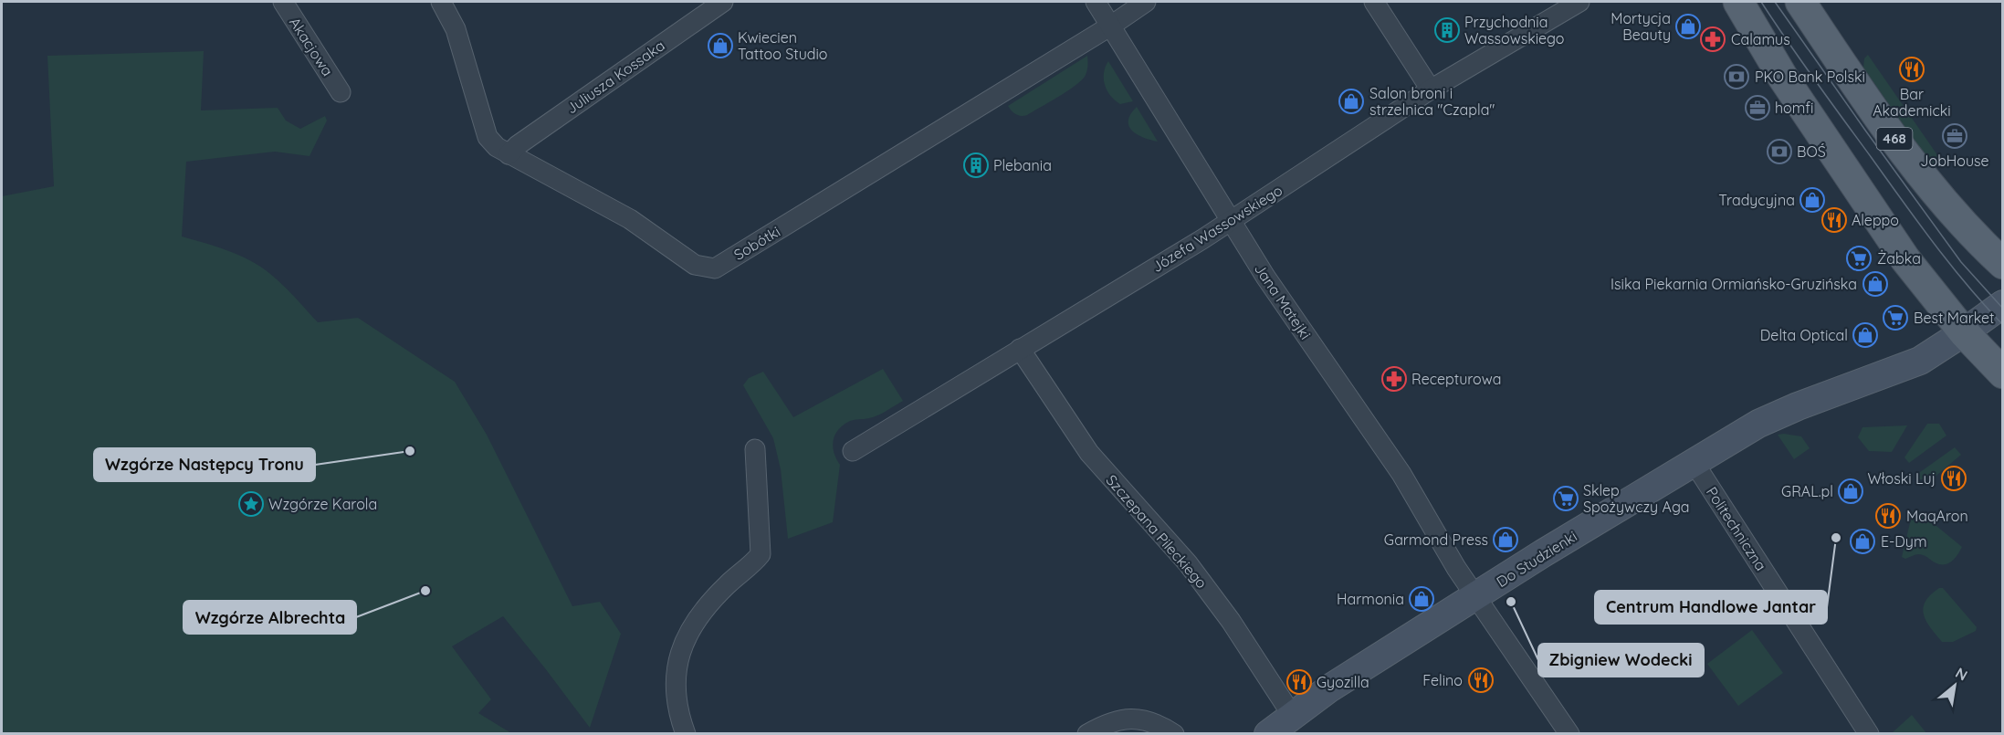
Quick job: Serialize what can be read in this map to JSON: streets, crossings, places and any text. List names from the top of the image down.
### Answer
{
  "streets": {
    "main road": ["468", "Do Studzienki"],
    "street": [
      "Akacjowa",
      "Juliusza Kossaka",
      "Józefa Wassowskiego",
      "Sobótki",
      "Jana Matejki",
      "Politechniczna",
      "Szczepana Pileckiego"
    ]
  },
  "crossings": [
    ["Juliusza Kossaka", "Sobótki"],
    ["Józefa Wassowskiego", "Jana Matejki"],
    ["Józefa Wassowskiego", "Szczepana Pileckiego"],
    ["Sobótki", "Jana Matejki"],
    ["Jana Matejki", "Do Studzienki"],
    ["Politechniczna", "Do Studzienki"],
    ["Szczepana Pileckiego", "Do Studzienki"]
  ],
  "places": {
    "shop": [
      "Mortycja Beauty",
      "Kwiecien Tattoo Studio",
      "Salon broni i strzelnica \"Czapla\"",
      "Tradycyjna",
      "Isika Piekarnia Ormiańsko-Gruzińska",
      "Delta Optical",
      "GRAL.pl",
      "Garmond Press",
      "E-Dym",
      "Harmonia"
    ],
    "building": ["Przychodnia Wassowskiego", "Plebania"],
    "pharmacy": ["Calamus", "Recepturowa"],
    "restaurant": [
      "Bar Akademicki",
      "Aleppo",
      "Włoski Luj",
      "MaqAron",
      "Felino",
      "Gyozilla"
    ],
    "bank": ["PKO Bank Polski", "BOŚ"],
    "office": ["homfi", "JobHouse"],
    "supermarket": ["Żabka", "Best Market", "Sklep Spożywczy Aga"],
    "other": [
      "Wzgórze Następcy Tronu",
      "Centrum Handlowe Jantar",
      "Wzgórze Albrechta",
      "Zbigniew Wodecki"
    ],
    "place": ["Wzgórze Karola"]
  },
  "north": "top right"
}
